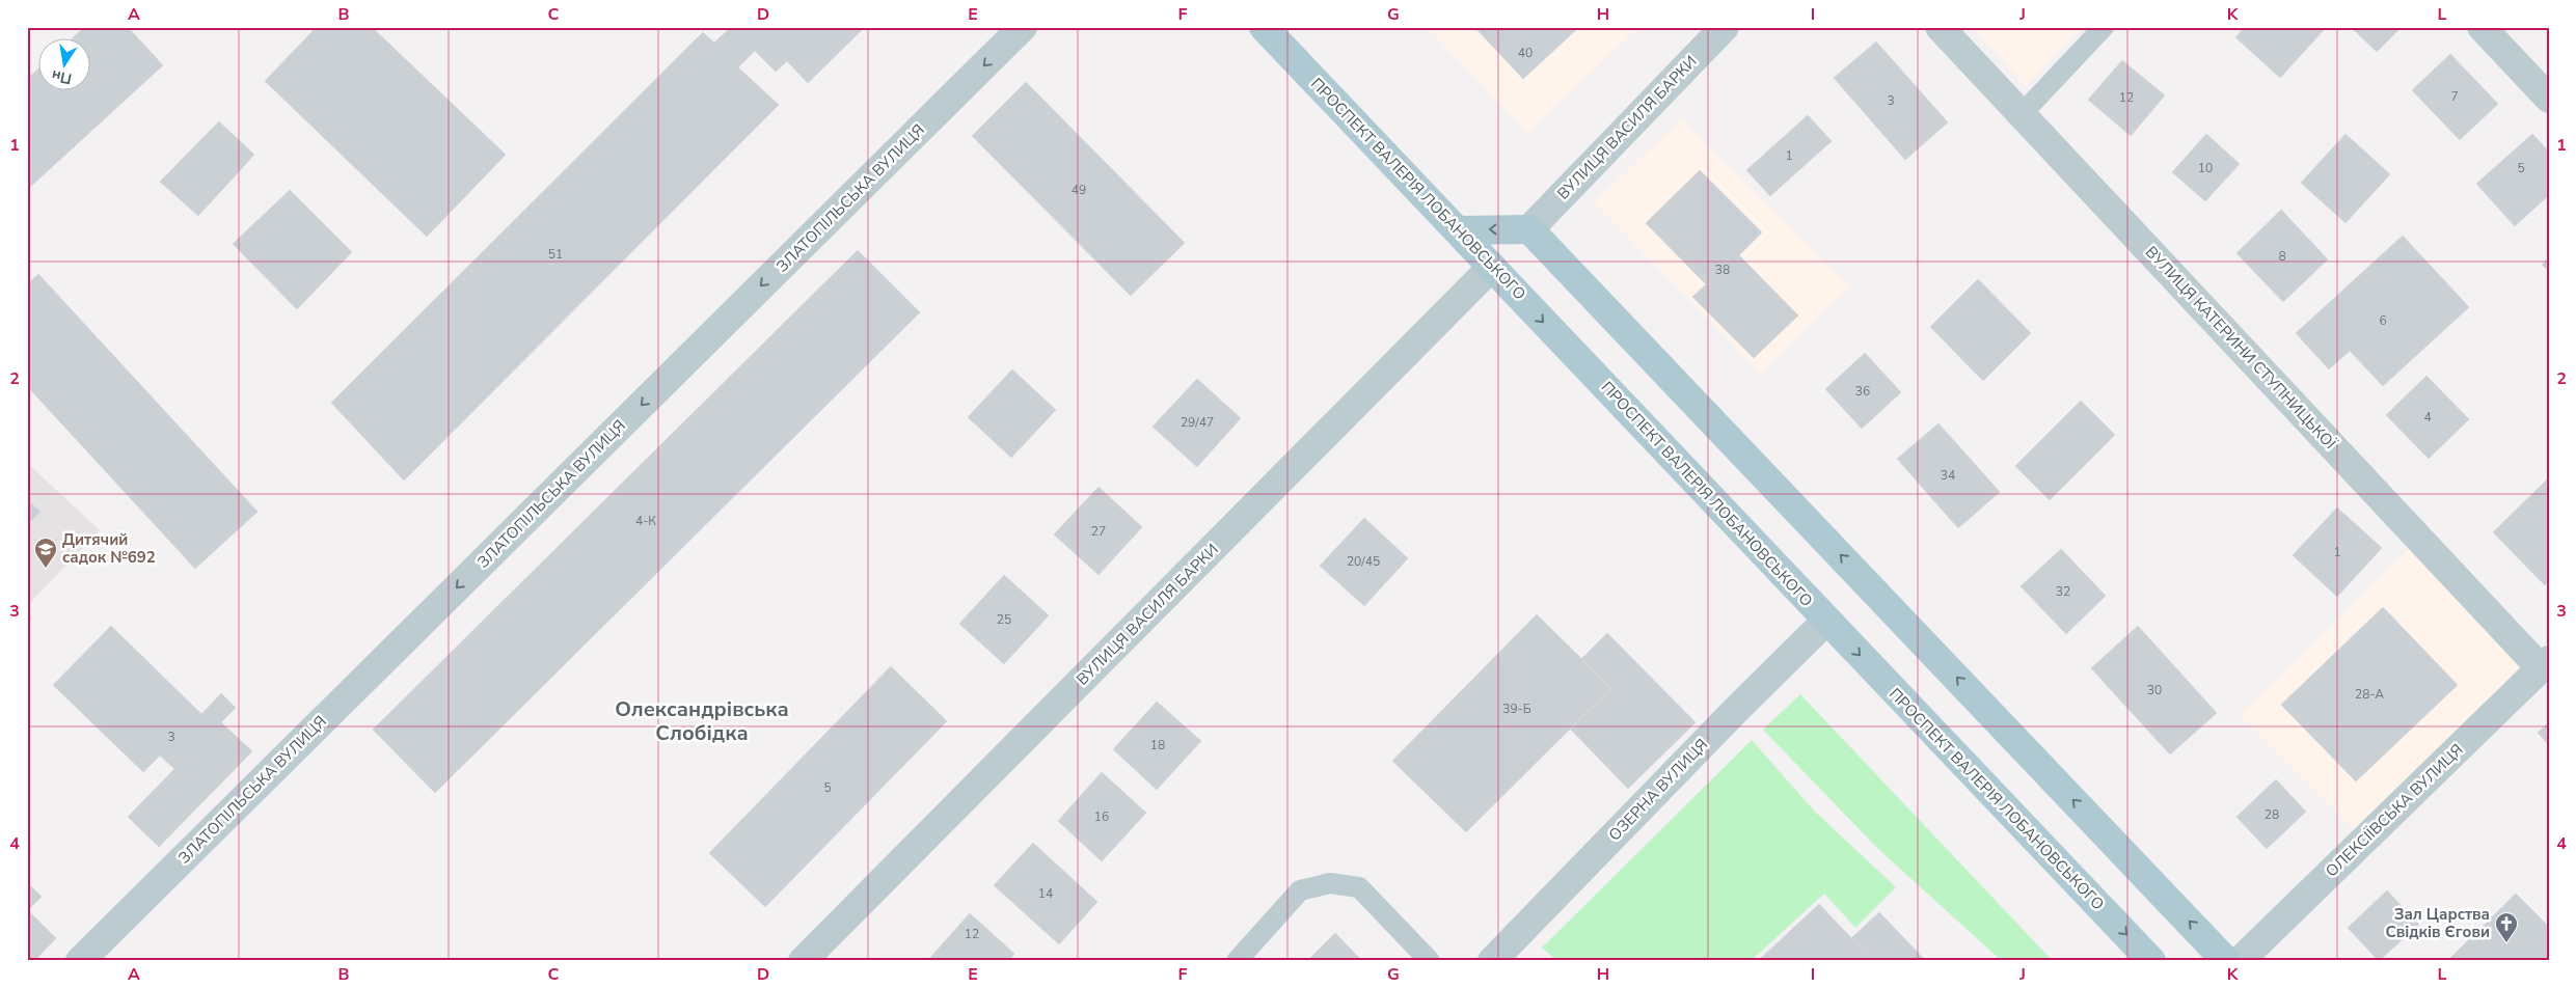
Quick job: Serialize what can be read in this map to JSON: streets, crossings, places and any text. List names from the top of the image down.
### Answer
{
  "streets": {
    "main road": ["ПРОСПЕКТ ВАЛЕРІЯ ЛОБАНОВСЬКОГО"],
    "street": [
      "ВУЛИЦЯ ВАСИЛЯ БАРКИ",
      "ЗЛАТОПІЛЬСЬКА ВУЛИЦЯ",
      "ВУЛИЦЯ КАТЕРИНИ СТУПНИЦЬКОЇ",
      "ОЗЕРНА ВУЛИЦЯ",
      "ОЛЕКСІЇВСЬКА ВУЛИЦЯ"
    ]
  },
  "crossings": [
    ["ВУЛИЦЯ ВАСИЛЯ БАРКИ", "ПРОСПЕКТ ВАЛЕРІЯ ЛОБАНОВСЬКОГО"],
    ["ПРОСПЕКТ ВАЛЕРІЯ ЛОБАНОВСЬКОГО", "ОЗЕРНА ВУЛИЦЯ"],
    ["ВУЛИЦЯ КАТЕРИНИ СТУПНИЦЬКОЇ", "ОЛЕКСІЇВСЬКА ВУЛИЦЯ"]
  ],
  "one_way": ["ЗЛАТОПІЛЬСЬКА ВУЛИЦЯ"],
  "districts": ["Олександрівська Слобідка"],
  "places": {
    "school or university": ["Дитячий садок №692"],
    "church": ["Зал Царства Свідків Єгови"]
  },
  "house_numbers": [
    "40",
    "7",
    "12",
    "3",
    "1",
    "10",
    "5",
    "49",
    "51",
    "8",
    "38",
    "6",
    "36",
    "4",
    "29/47",
    "34",
    "4-К",
    "27",
    "1",
    "20/45",
    "32",
    "25",
    "30",
    "28-А",
    "39-Б",
    "3",
    "18",
    "5",
    "28",
    "16",
    "14",
    "12"
  ],
  "north": "bottom",
  "grid": {
    "columns": [
      "A",
      "B",
      "C",
      "D",
      "E",
      "F",
      "G",
      "H",
      "I",
      "J",
      "K",
      "L"
    ],
    "rows": [
      "1",
      "2",
      "3",
      "4"
    ]
  }
}
